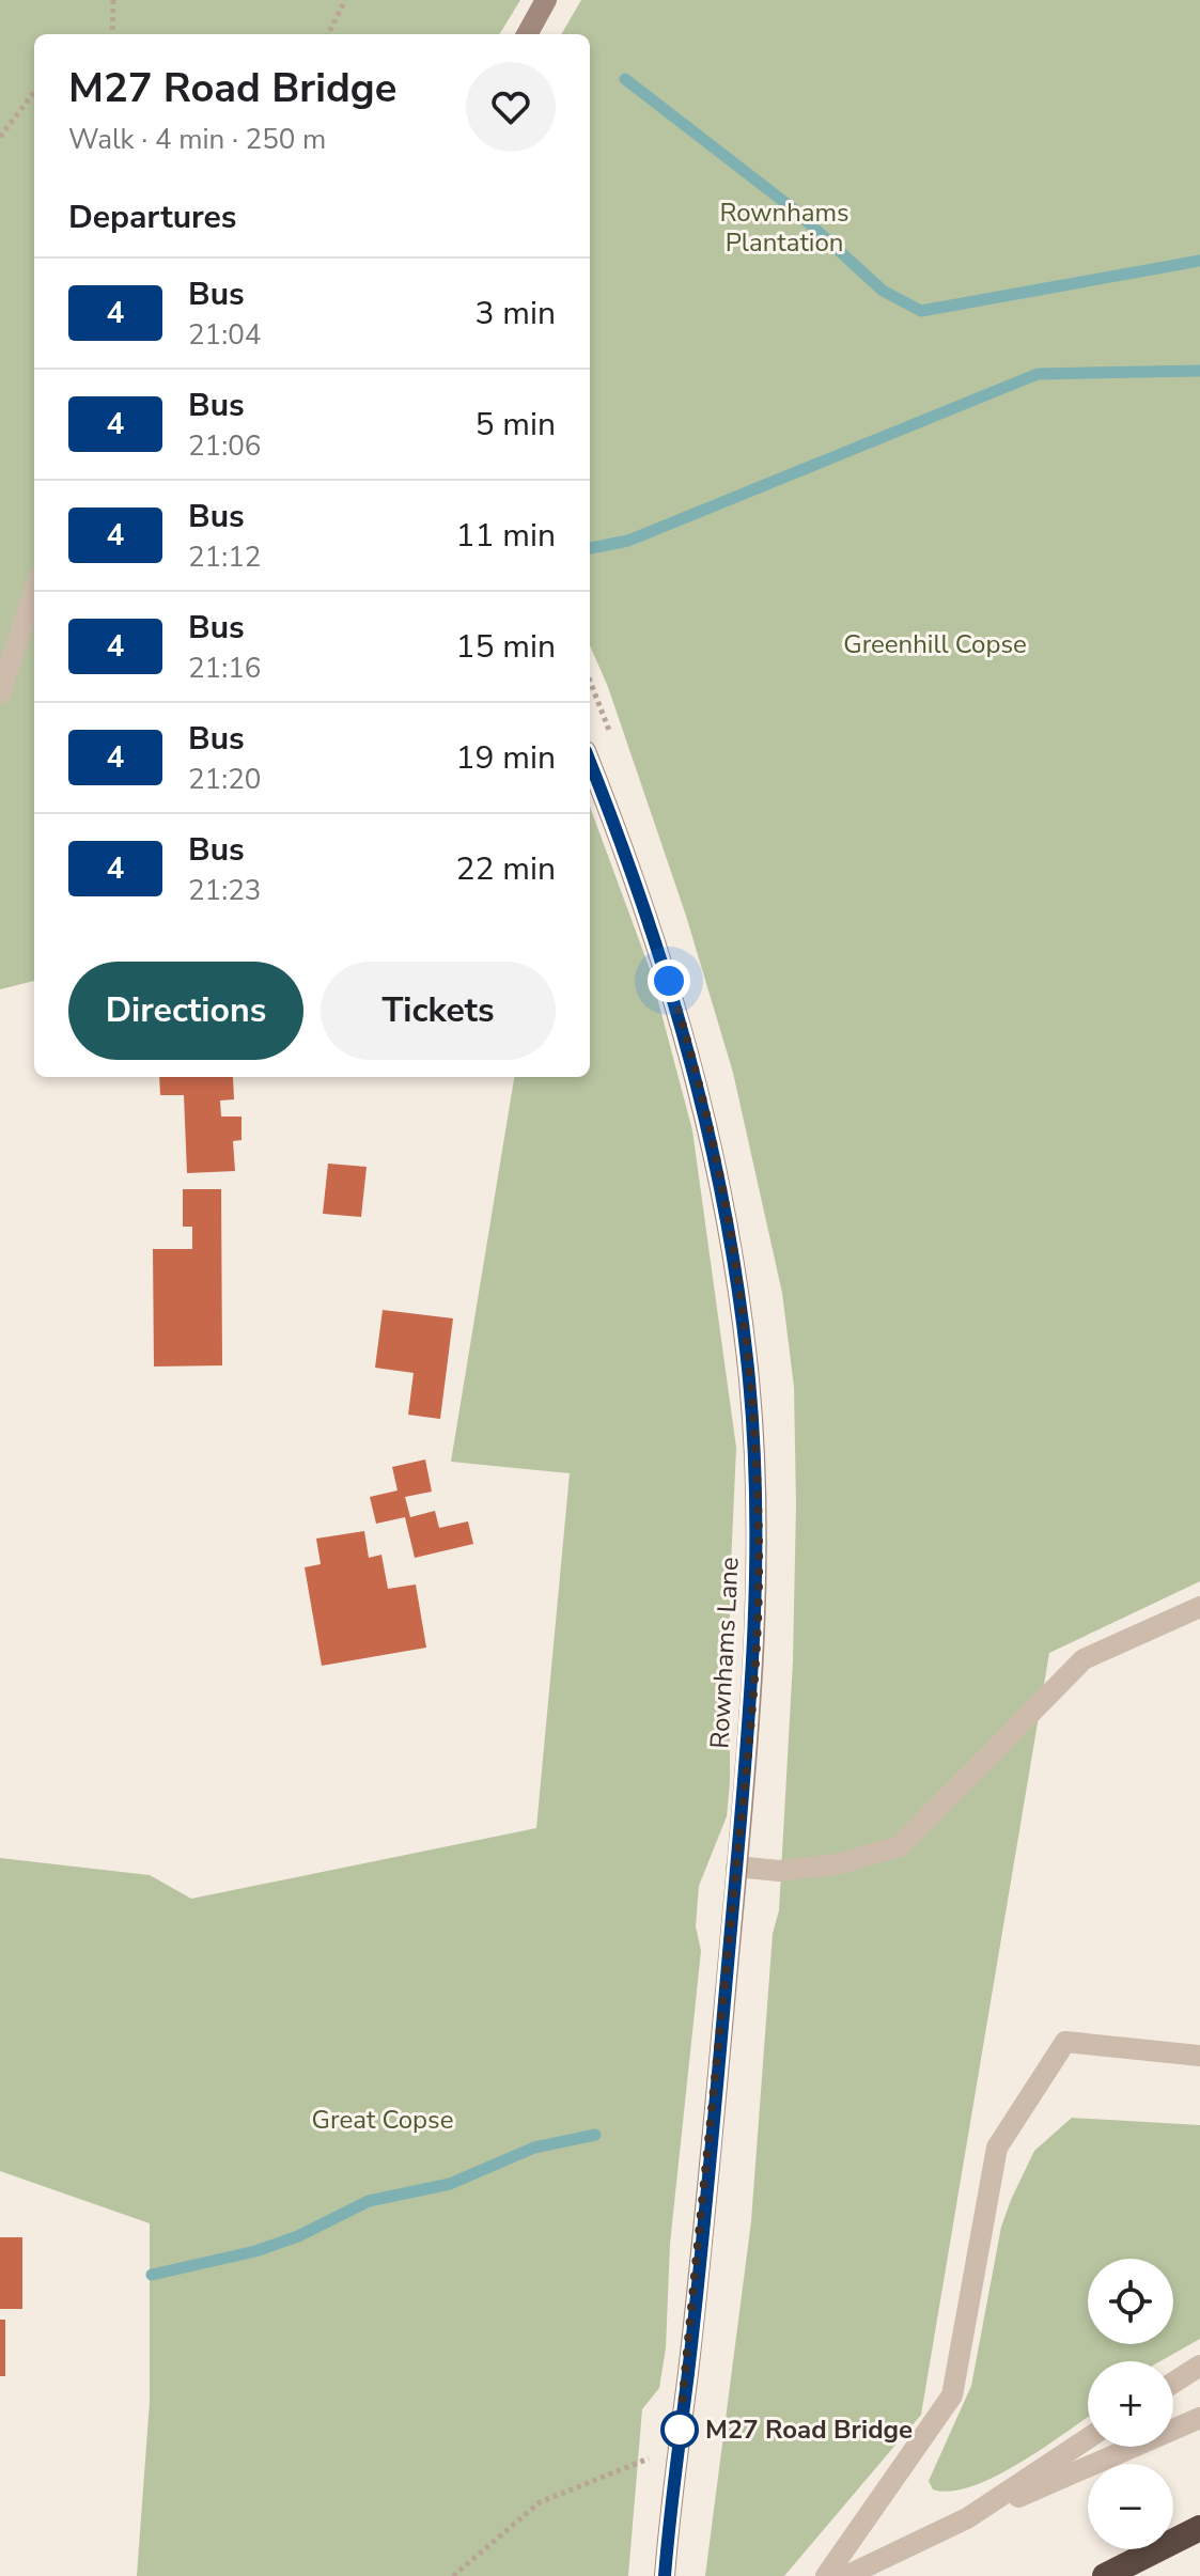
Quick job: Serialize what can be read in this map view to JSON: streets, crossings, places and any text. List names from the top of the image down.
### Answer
{
  "streets": {
    "street": ["Rownhams Lane"]
  },
  "parks": ["Rownhams Plantation", "Greenhill Copse", "Great Copse"],
  "places": ["M27 Road Bridge"],
  "lines": ["bus line 4"],
  "page": {
    "heading": [
      ["M27 Road Bridge", "Walk · 4 min · 250 m"],
      "Departures"
    ],
    "list": [
      {
        "mark": "4",
        "name": "Bus",
        "note": "21:04",
        "value": "3 min"
      },
      {
        "mark": "4",
        "name": "Bus",
        "note": "21:06",
        "value": "5 min"
      },
      {
        "mark": "4",
        "name": "Bus",
        "note": "21:12",
        "value": "11 min"
      },
      {
        "mark": "4",
        "name": "Bus",
        "note": "21:16",
        "value": "15 min"
      },
      {
        "mark": "4",
        "name": "Bus",
        "note": "21:20",
        "value": "19 min"
      },
      {
        "mark": "4",
        "name": "Bus",
        "note": "21:23",
        "value": "22 min"
      }
    ],
    "buttons": ["Directions", "Tickets"],
    "map_buttons": ["+", "−"]
  }
}
